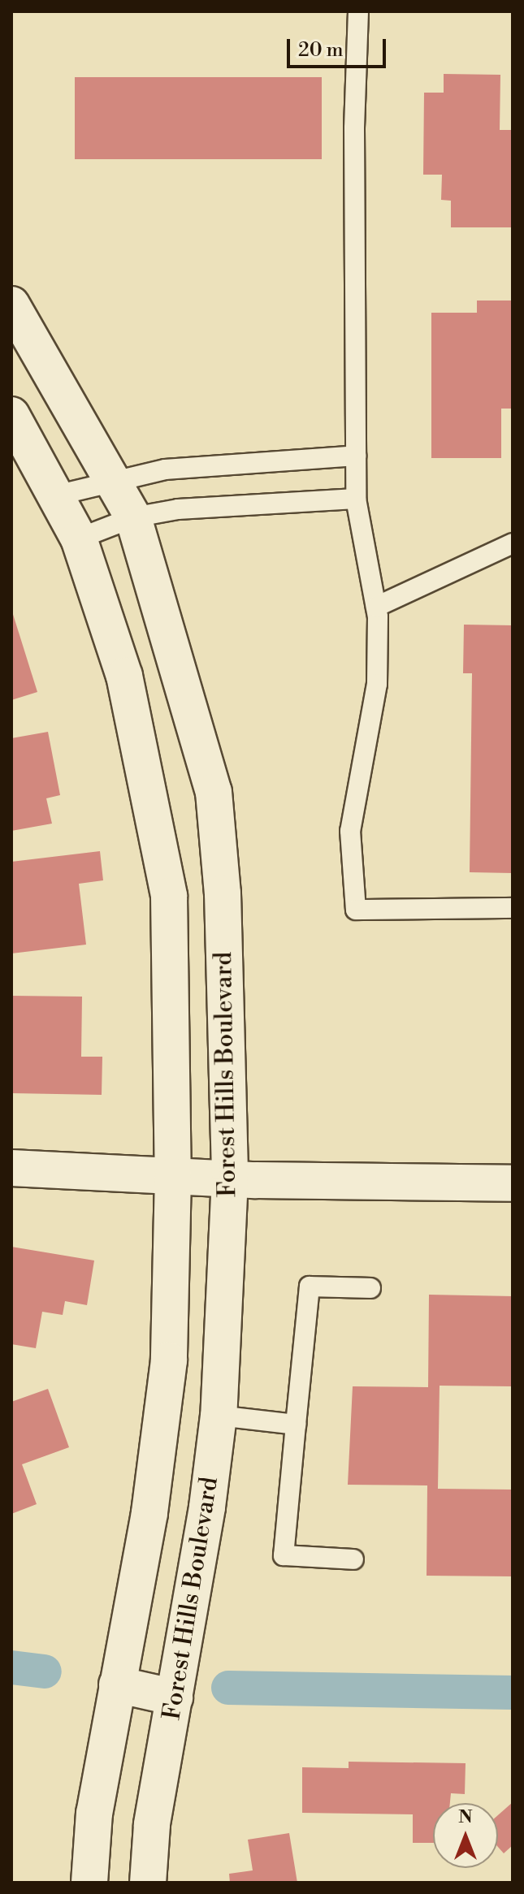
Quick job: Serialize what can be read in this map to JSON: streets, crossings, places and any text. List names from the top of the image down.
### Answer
{
  "streets": {
    "street": ["Forest Hills Boulevard"]
  },
  "scale_bar": "20 m",
  "north": "top"
}
